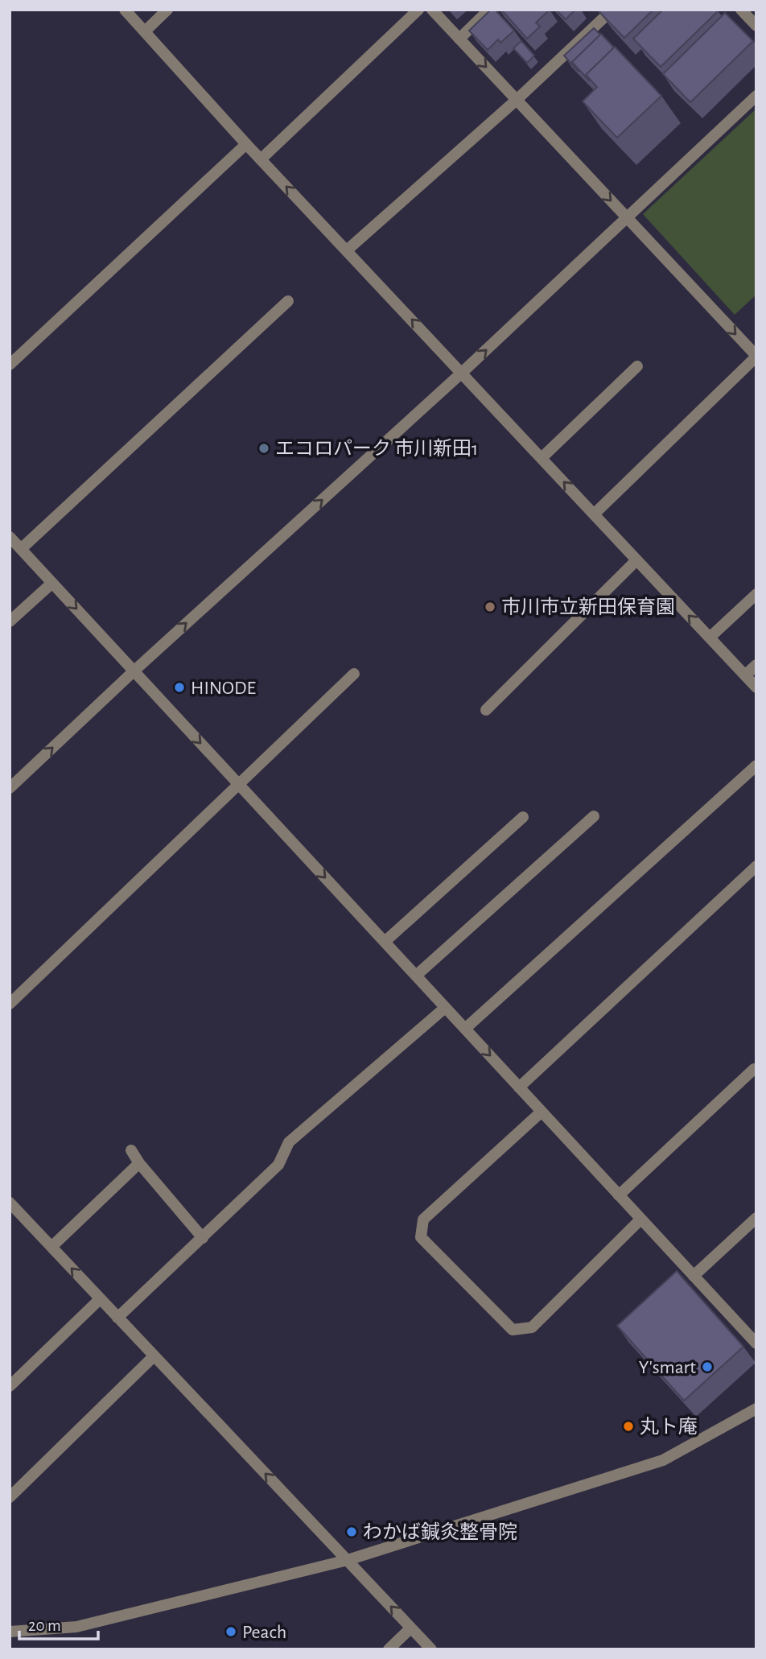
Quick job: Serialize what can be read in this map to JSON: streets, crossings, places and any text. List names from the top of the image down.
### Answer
{
  "places": [
    "エコロパーク 市川新田1",
    "市川市立新田保育園",
    "HINODE",
    "Y'smart",
    "丸ト庵",
    "わかば鍼灸整骨院",
    "Peach"
  ],
  "scale_bar": "20 m"
}
